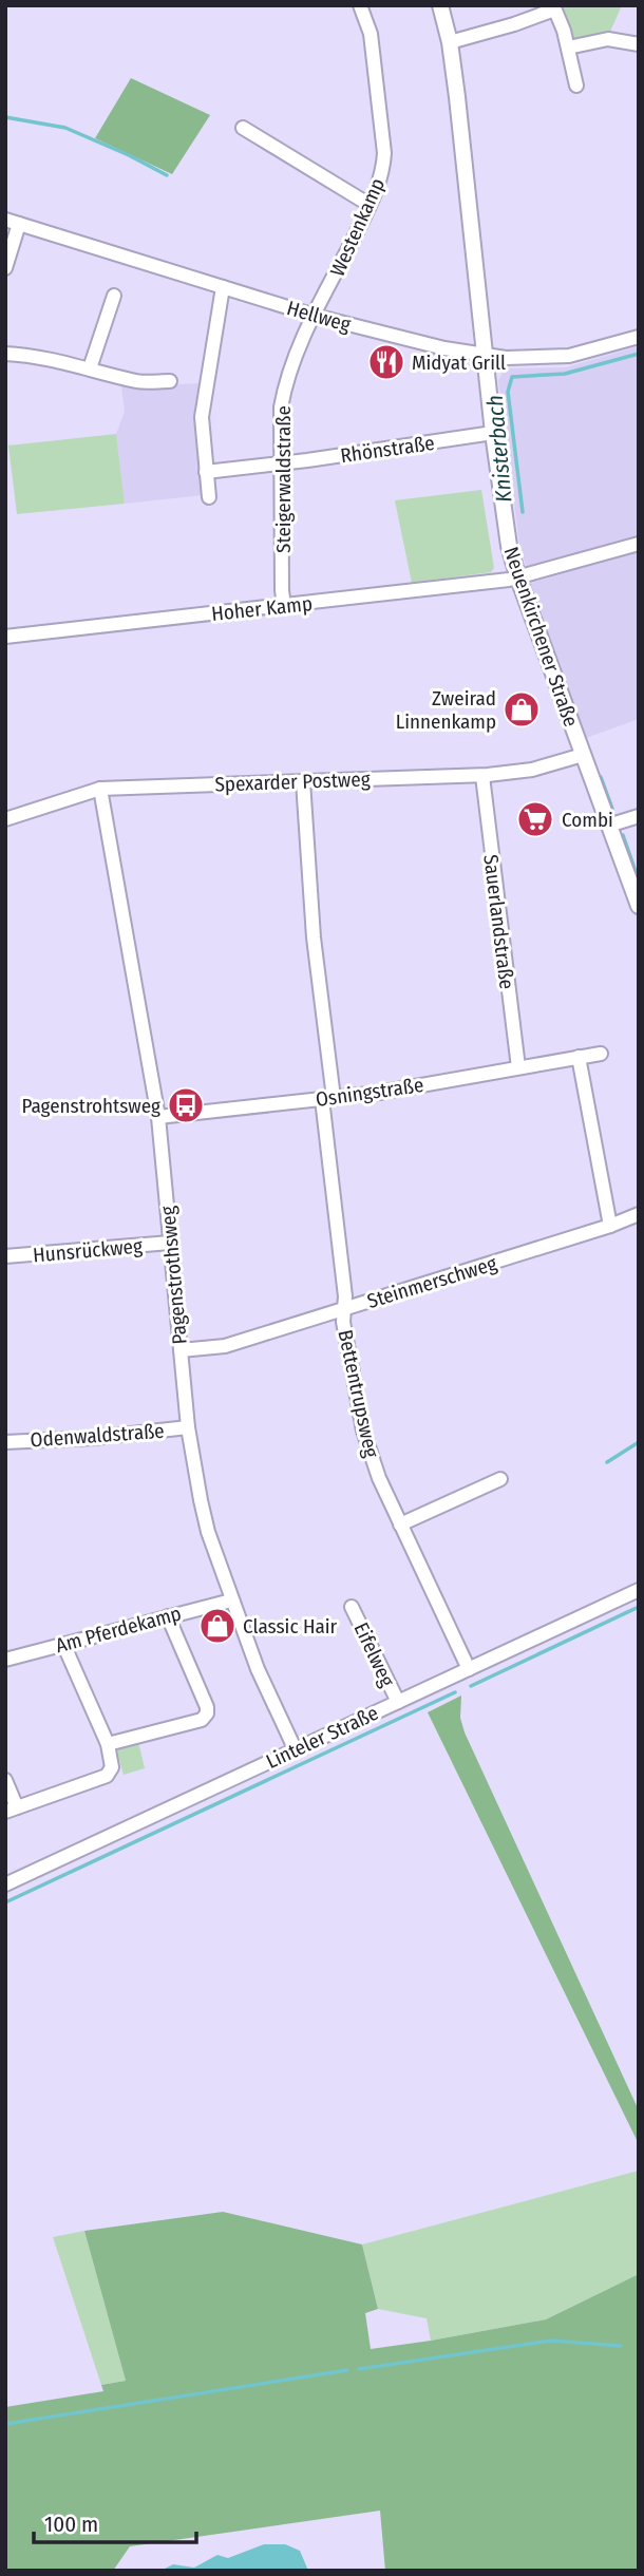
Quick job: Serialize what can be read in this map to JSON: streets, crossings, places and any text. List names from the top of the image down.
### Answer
{
  "streets": {
    "main road": ["Neuenkirchener Straße"],
    "street": [
      "Westenkamp",
      "Hellweg",
      "Rhönstraße",
      "Steigerwaldstraße",
      "Hoher Kamp",
      "Spexarder Postweg",
      "Sauerlandstraße",
      "Osningstraße",
      "Hunsrückweg",
      "Pagenstrothsweg",
      "Steinmerschweg",
      "Bettentrupsweg",
      "Odenwaldstraße",
      "Am Pferdekamp",
      "Eifelweg",
      "Linteler Straße"
    ]
  },
  "crossings": [
    ["Westenkamp", "Hellweg"],
    ["Westenkamp", "Steigerwaldstraße"],
    ["Hellweg", "Steigerwaldstraße"],
    ["Hellweg", "Neuenkirchener Straße"],
    ["Rhönstraße", "Steigerwaldstraße"],
    ["Rhönstraße", "Neuenkirchener Straße"],
    ["Steigerwaldstraße", "Hoher Kamp"],
    ["Hoher Kamp", "Neuenkirchener Straße"],
    ["Neuenkirchener Straße", "Spexarder Postweg"],
    ["Spexarder Postweg", "Sauerlandstraße"],
    ["Spexarder Postweg", "Pagenstrothsweg"],
    ["Spexarder Postweg", "Bettentrupsweg"],
    ["Sauerlandstraße", "Osningstraße"],
    ["Osningstraße", "Pagenstrothsweg"],
    ["Osningstraße", "Bettentrupsweg"],
    ["Hunsrückweg", "Pagenstrothsweg"],
    ["Pagenstrothsweg", "Steinmerschweg"],
    ["Pagenstrothsweg", "Odenwaldstraße"],
    ["Pagenstrothsweg", "Am Pferdekamp"],
    ["Pagenstrothsweg", "Linteler Straße"],
    ["Steinmerschweg", "Bettentrupsweg"],
    ["Bettentrupsweg", "Linteler Straße"],
    ["Eifelweg", "Linteler Straße"]
  ],
  "water": ["Knisterbach"],
  "places": {
    "restaurant": ["Midyat Grill"],
    "shop": ["Zweirad Linnenkamp", "Classic Hair"],
    "supermarket": ["Combi"],
    "bus stop": ["Pagenstrohtsweg"]
  },
  "scale_bar": "100 m"
}
